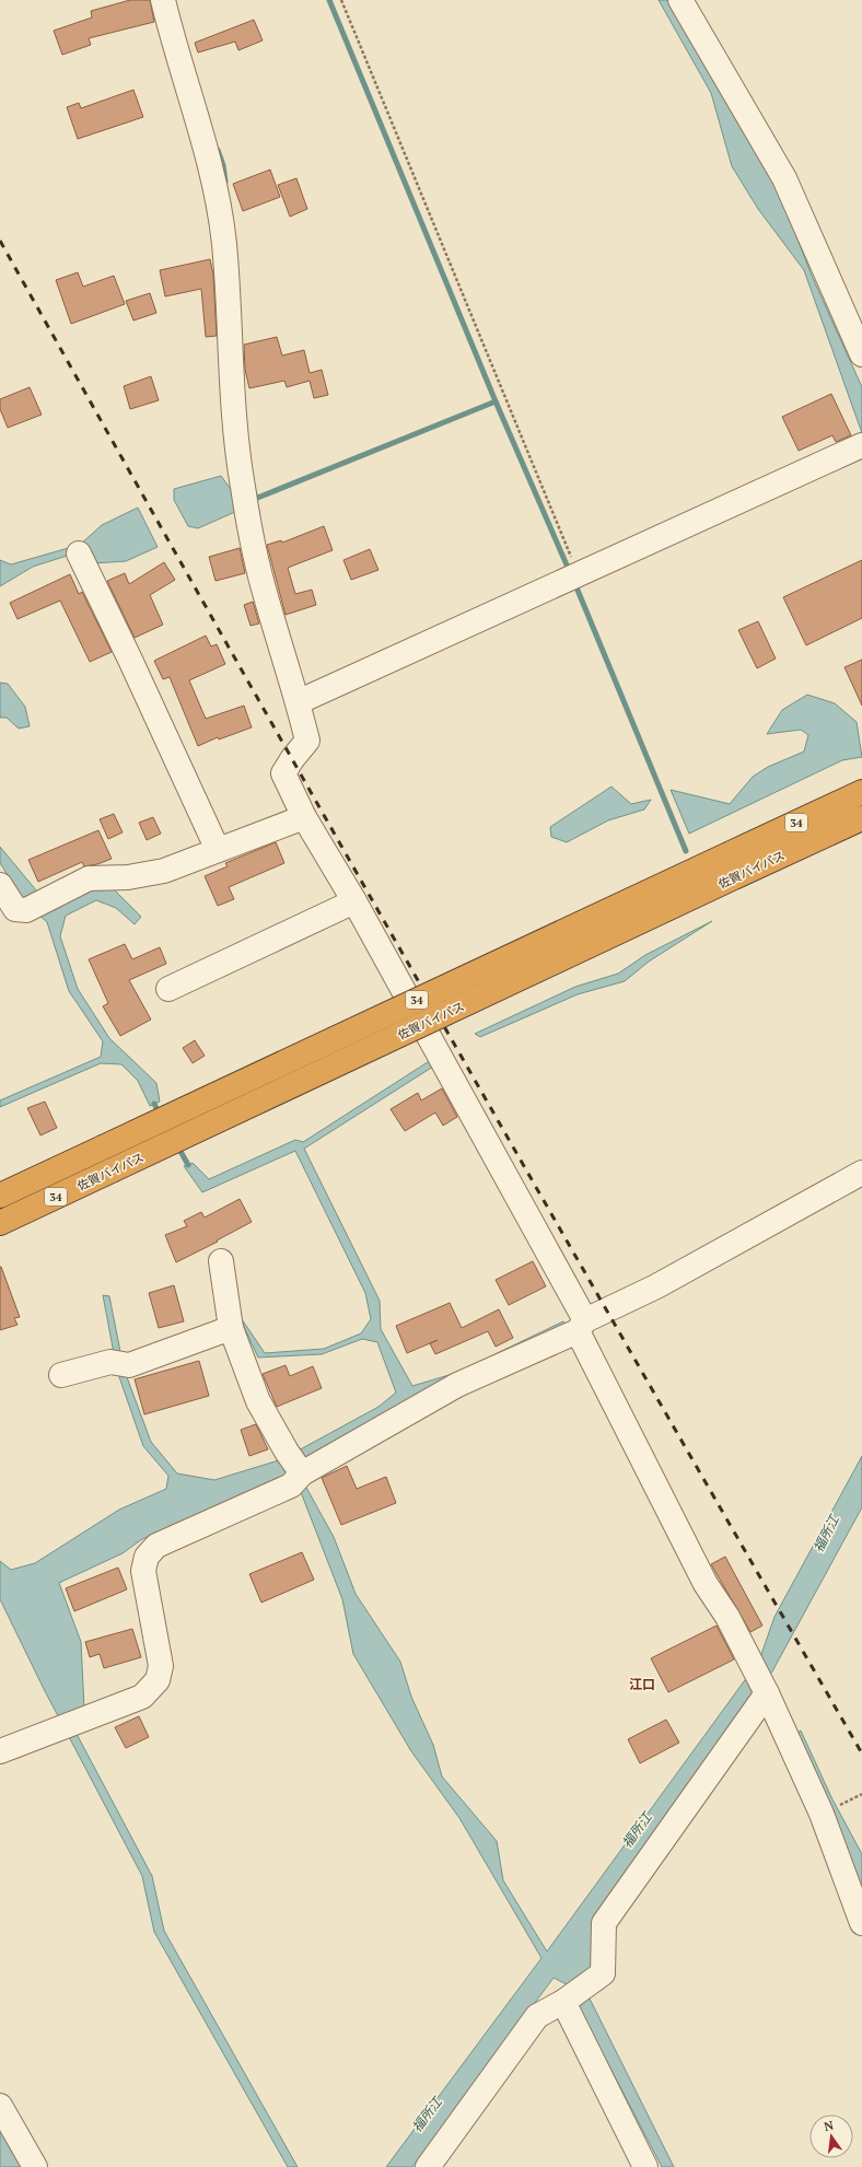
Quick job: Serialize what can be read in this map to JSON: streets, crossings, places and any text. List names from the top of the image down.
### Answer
{
  "streets": {
    "highway": ["34", "佐賀バイパス"]
  },
  "districts": ["江口"],
  "water": ["福所江"],
  "north": "top"
}
